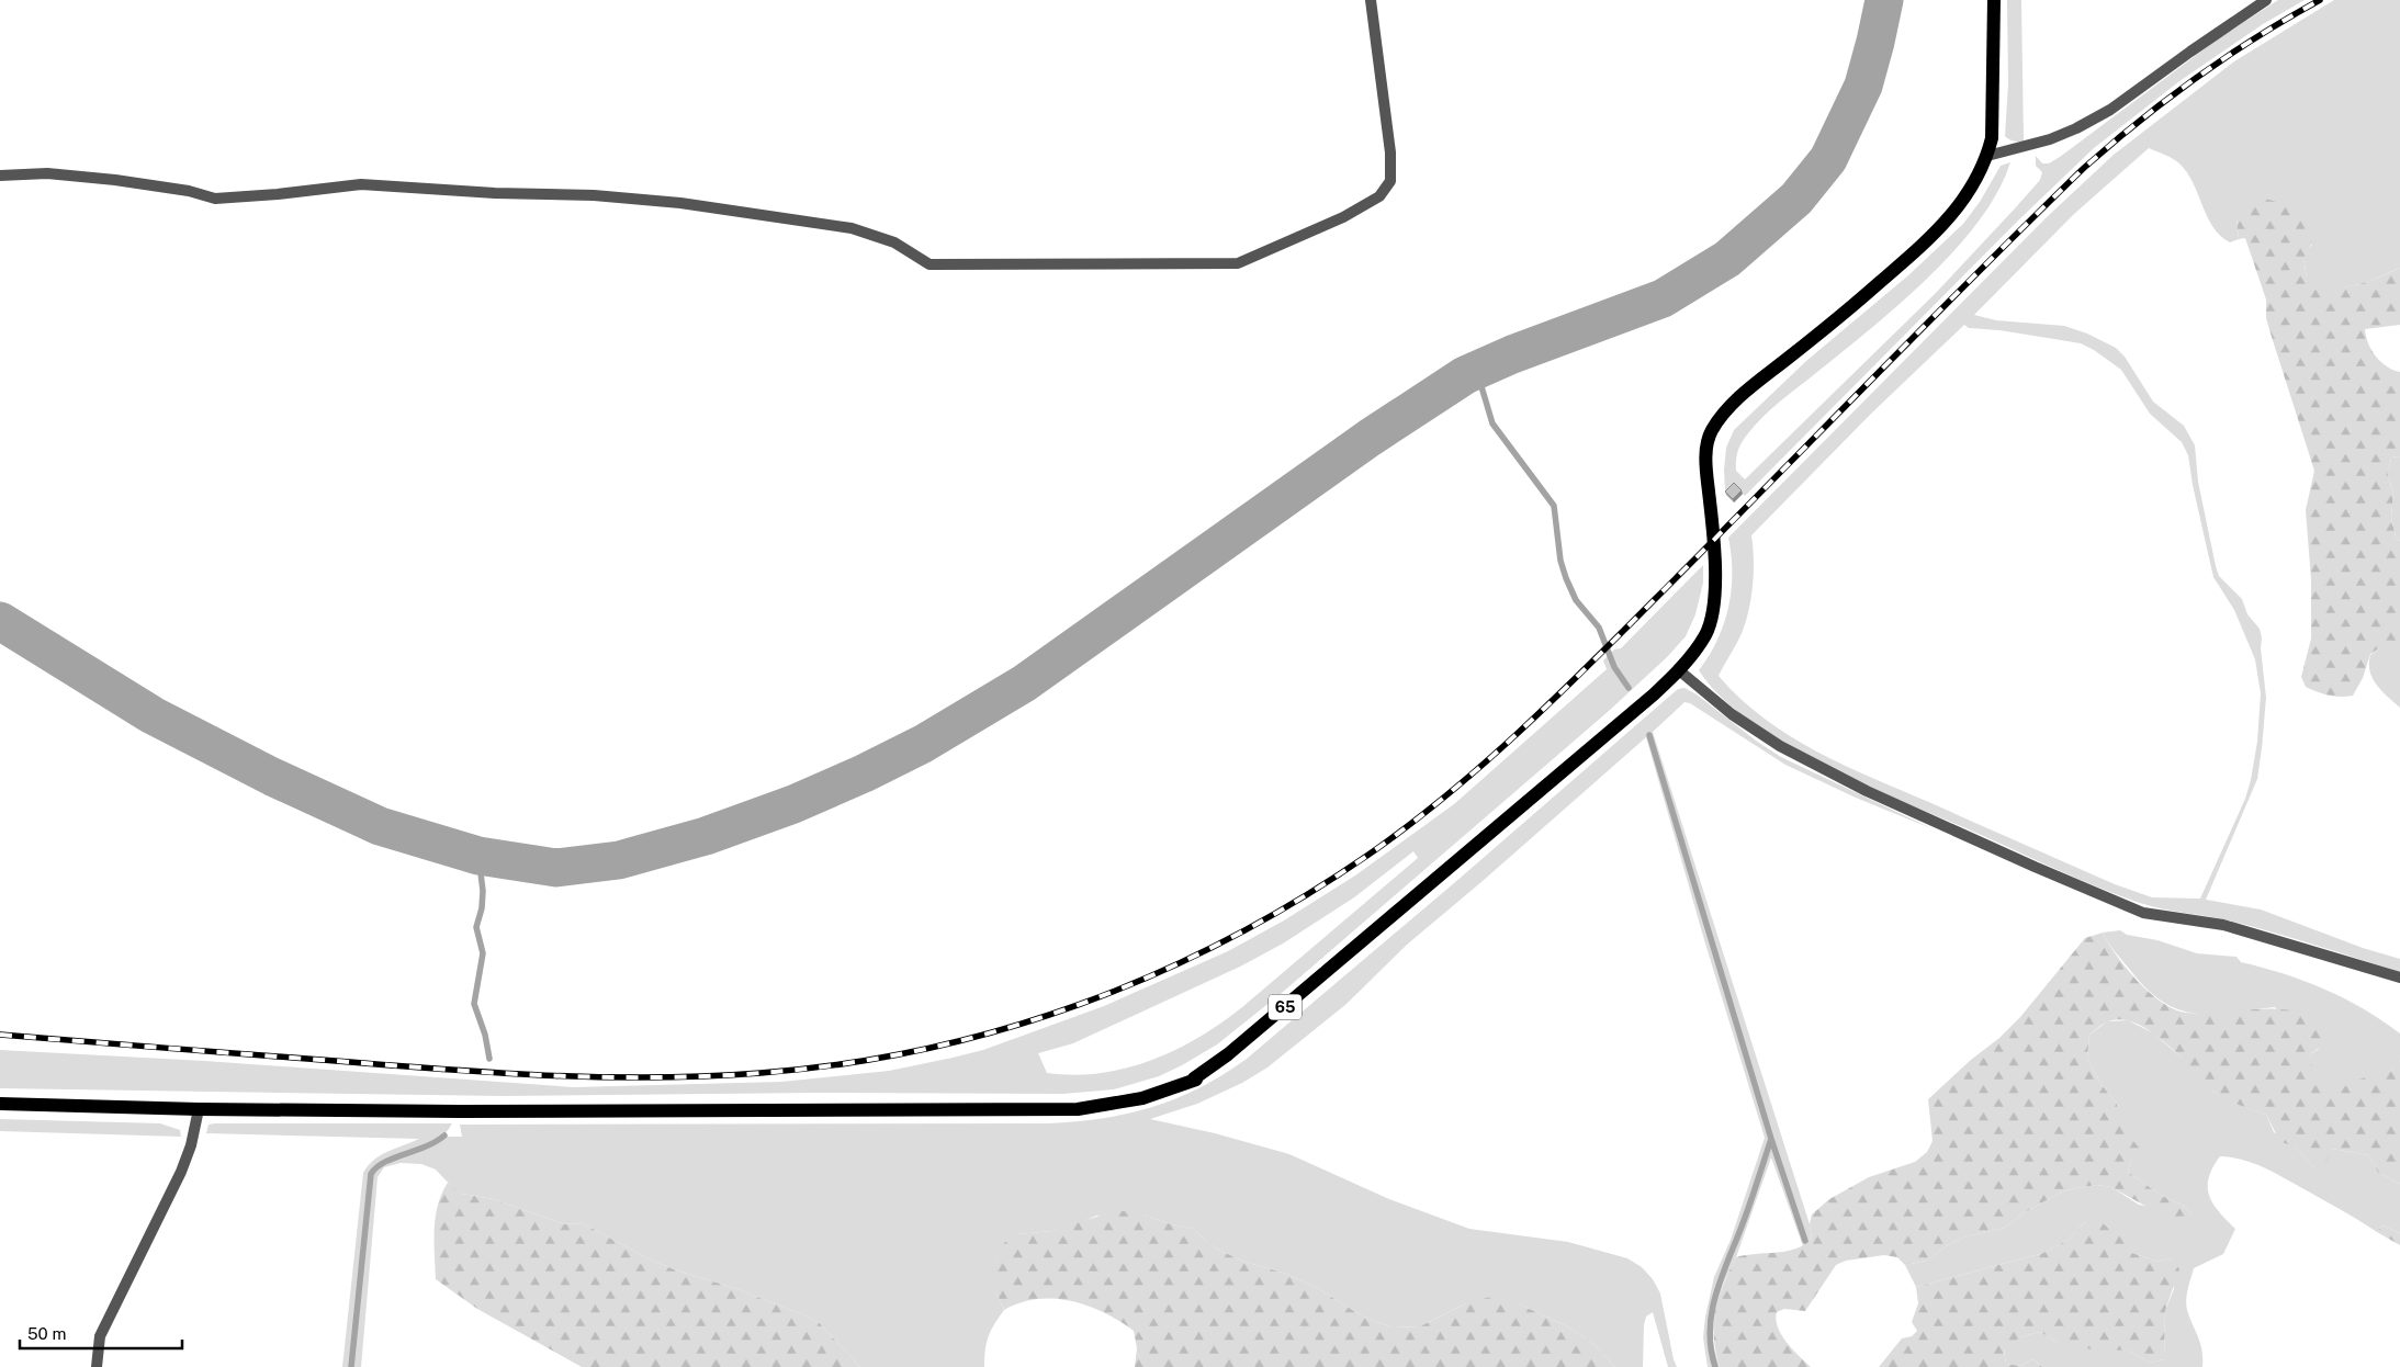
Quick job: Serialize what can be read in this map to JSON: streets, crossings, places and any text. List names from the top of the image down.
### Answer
{
  "streets": {
    "main road": ["65"]
  },
  "scale_bar": "50 m"
}
